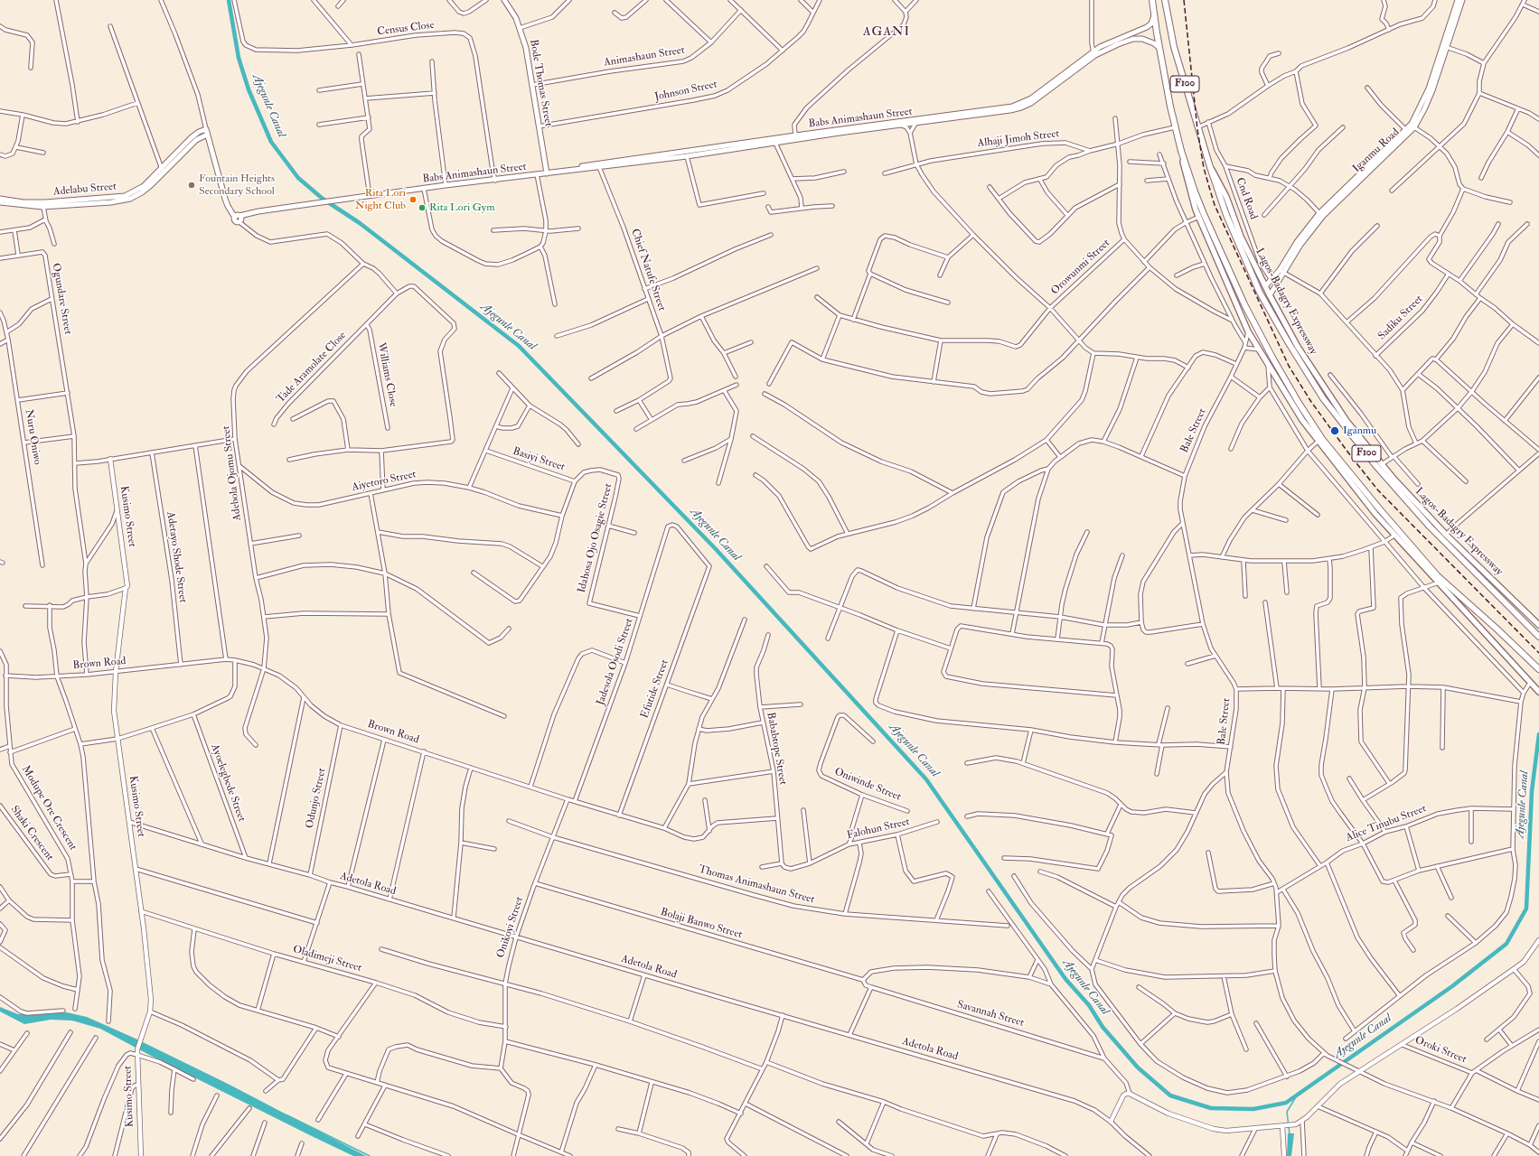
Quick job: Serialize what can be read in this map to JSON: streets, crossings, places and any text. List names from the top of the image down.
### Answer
{
  "streets": {
    "highway": ["F100", "Lagos-Badagry Expressway"],
    "main road": [
      "Bode Thomas Street",
      "Babs Animashaun Street",
      "Iganmu Road",
      "Adelabu Street"
    ],
    "street": [
      "Census Close",
      "Animashaun Street",
      "Johnson Street",
      "Alhaji Jimoh Street",
      "Cnd Road",
      "Orowunmi Street",
      "Chief Natufe Street",
      "Ogundare Street",
      "Sadiku Street",
      "Tade Aramolate Close",
      "Williams Close",
      "Bale Street",
      "Nuru Oniwo",
      "Basiyi Street",
      "Adebola Ojomu Street",
      "Aiyetoro Street",
      "Kusimo Street",
      "Idahosa Ojo Osagie Street",
      "Adetayo Shode Street",
      "Jadesola Osodi Street",
      "Brown Road",
      "Efutide Street",
      "Bababtope Street",
      "Ayoelegbede Street",
      "Oniwinde Street",
      "Odunjo Street",
      "Modupe Ore Crescent",
      "Alice Tinubu Street",
      "Falohun Street",
      "Shaki Crescent",
      "Adetola Road",
      "Thomas Animashaun Street",
      "Bolaji Banwo Street",
      "Onikoyi Street",
      "Oladimeji Street",
      "Savannah Street",
      "Oroki Street"
    ]
  },
  "crossings": [
    ["Census Close", "Babs Animashaun Street"],
    ["Animashaun Street", "Bode Thomas Street"],
    ["Bode Thomas Street", "Johnson Street"],
    ["Bode Thomas Street", "Babs Animashaun Street"],
    ["F100", "Babs Animashaun Street"],
    ["Babs Animashaun Street", "Chief Natufe Street"],
    ["Iganmu Road", "Cnd Road"],
    ["Iganmu Road", "Lagos-Badagry Expressway"],
    ["Ogundare Street", "Brown Road"],
    ["Tade Aramolate Close", "Williams Close"],
    ["Bale Street", "Alice Tinubu Street"],
    ["Basiyi Street", "Idahosa Ojo Osagie Street"],
    ["Adebola Ojomu Street", "Aiyetoro Street"],
    ["Adebola Ojomu Street", "Brown Road"],
    ["Kusimo Street", "Brown Road"],
    ["Kusimo Street", "Adetola Road"],
    ["Kusimo Street", "Oladimeji Street"],
    ["Idahosa Ojo Osagie Street", "Jadesola Osodi Street"],
    ["Adetayo Shode Street", "Brown Road"],
    ["Jadesola Osodi Street", "Brown Road"],
    ["Jadesola Osodi Street", "Efutide Street"],
    ["Brown Road", "Efutide Street"],
    ["Brown Road", "Bababtope Street"],
    ["Brown Road", "Odunjo Street"],
    ["Brown Road", "Modupe Ore Crescent"],
    ["Brown Road", "Onikoyi Street"],
    ["Bababtope Street", "Falohun Street"],
    ["Ayoelegbede Street", "Adetola Road"],
    ["Odunjo Street", "Adetola Road"],
    ["Modupe Ore Crescent", "Shaki Crescent"],
    ["Adetola Road", "Onikoyi Street"],
    ["Thomas Animashaun Street", "Onikoyi Street"],
    ["Bolaji Banwo Street", "Onikoyi Street"],
    ["Bolaji Banwo Street", "Savannah Street"],
    ["Onikoyi Street", "Oladimeji Street"]
  ],
  "districts": ["AGANI"],
  "water": ["Ajegunle Canal"],
  "places": [
    "Fountain Heights Secondary School",
    "Rita Lori Night Club",
    "Rita Lori Gym",
    "Iganmu"
  ]
}
